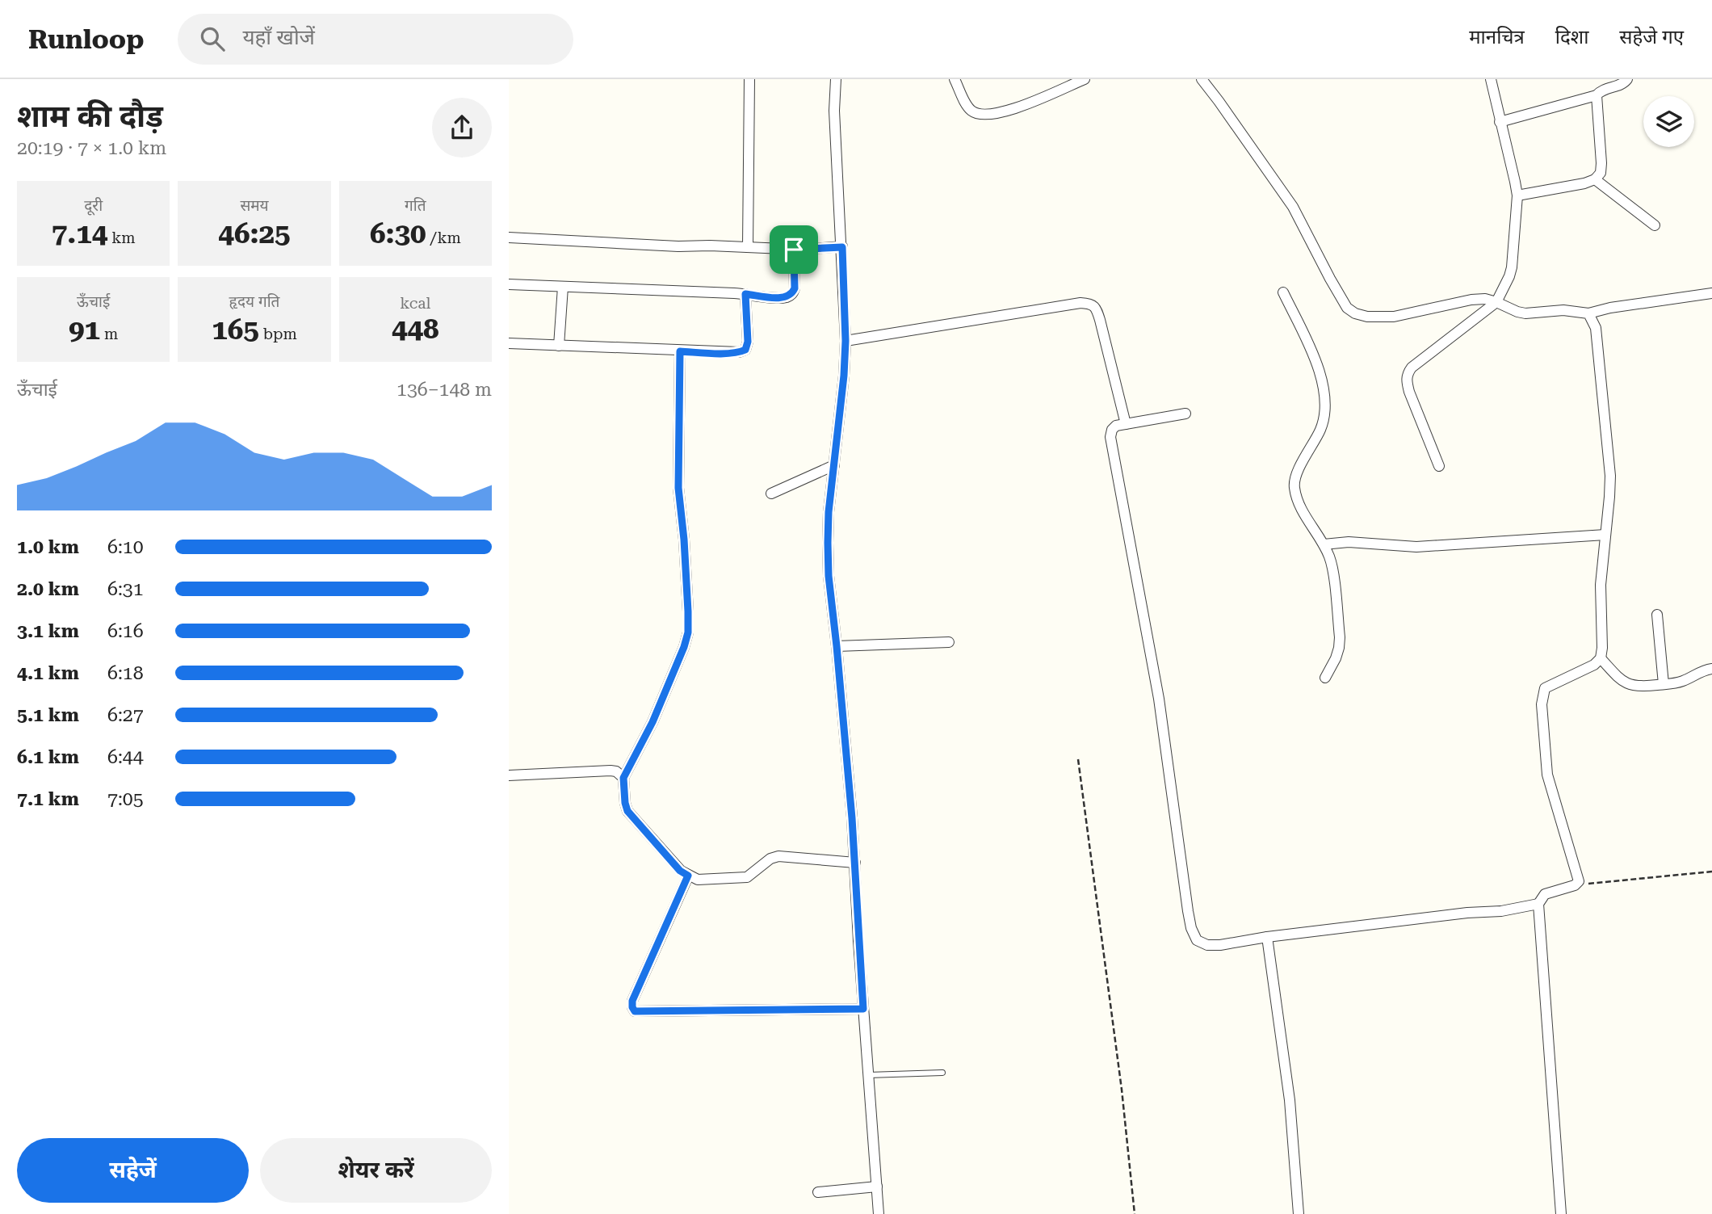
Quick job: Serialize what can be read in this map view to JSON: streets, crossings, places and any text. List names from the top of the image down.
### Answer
{
  "page": {
    "header": "Runloop",
    "search": "यहाँ खोजें",
    "nav": ["मानचित्र", "दिशा", "सहेजे गए"],
    "heading": ["शाम की दौड़", "20:19 · 7 × 1.0 km"],
    "stats": [
      ["दूरी", "7.14 km"],
      ["समय", "46:25"],
      ["गति", "6:30 /km"],
      ["ऊँचाई", "91 m"],
      ["हृदय गति", "165 bpm"],
      ["kcal", "448"]
    ],
    "chart": ["ऊँचाई", "136–148 m"],
    "list": [
      {
        "name": "1.0 km",
        "note": "6:10"
      },
      {
        "name": "2.0 km",
        "note": "6:31"
      },
      {
        "name": "3.1 km",
        "note": "6:16"
      },
      {
        "name": "4.1 km",
        "note": "6:18"
      },
      {
        "name": "5.1 km",
        "note": "6:27"
      },
      {
        "name": "6.1 km",
        "note": "6:44"
      },
      {
        "name": "7.1 km",
        "note": "7:05"
      }
    ],
    "buttons": ["सहेजें", "शेयर करें"]
  }
}
